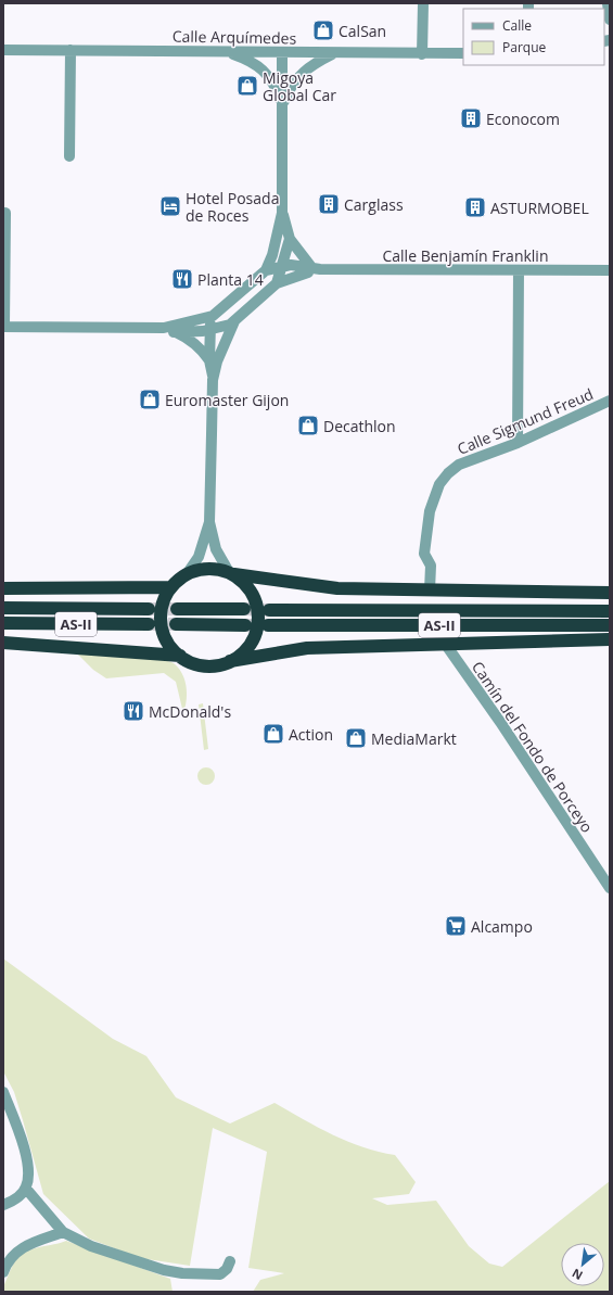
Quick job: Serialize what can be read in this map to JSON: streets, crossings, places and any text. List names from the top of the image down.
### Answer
{
  "streets": {
    "highway": ["AS-II"],
    "street": [
      "Calle Arquímedes",
      "Calle Benjamín Franklin",
      "Calle Sigmund Freud",
      "Camín del Fondo de Porceyo"
    ]
  },
  "places": {
    "shop": [
      "CalSan",
      "Migoya Global Car",
      "Euromaster Gijon",
      "Decathlon",
      "Action",
      "MediaMarkt"
    ],
    "building": ["Econocom", "Carglass", "ASTURMOBEL"],
    "hotel": ["Hotel Posada de Roces"],
    "restaurant": ["Planta 14", "McDonald's"],
    "supermarket": ["Alcampo"]
  },
  "legend": ["Calle", "Parque"],
  "north": "bottom left"
}
